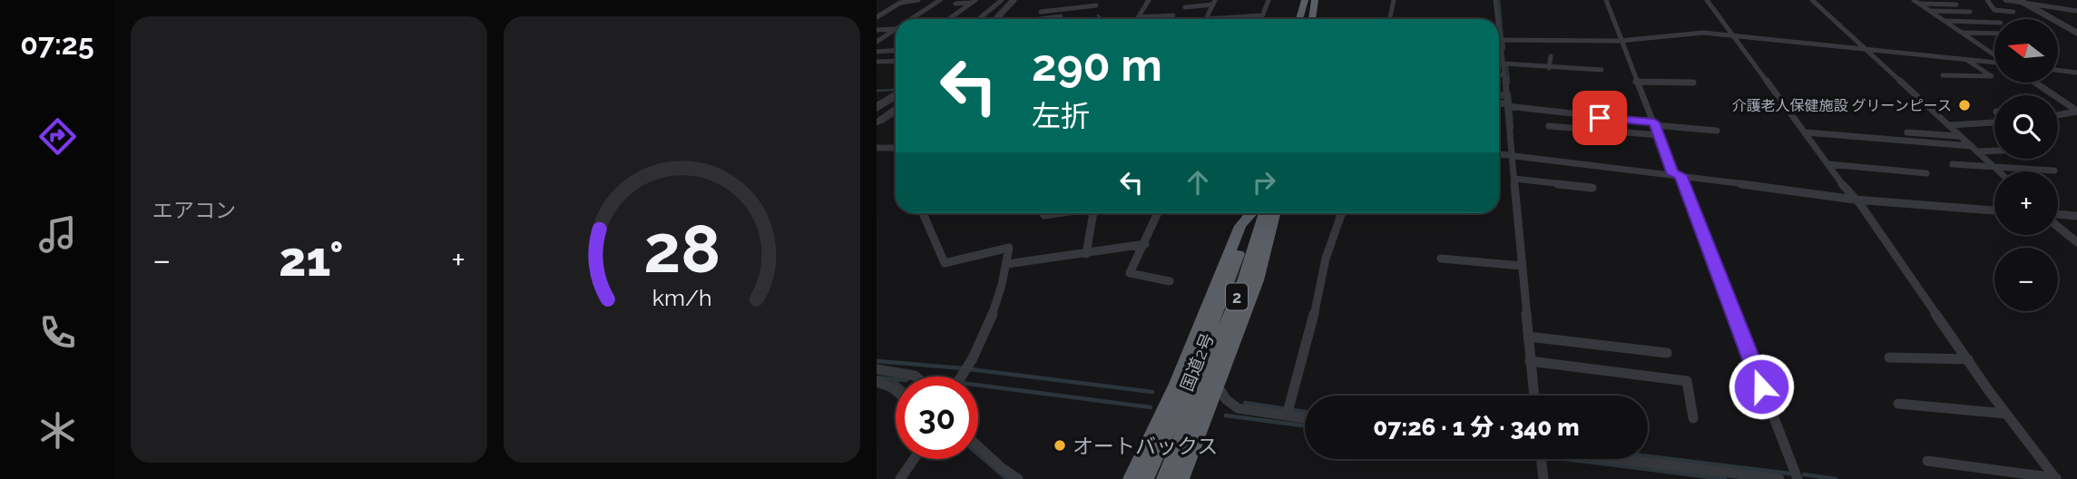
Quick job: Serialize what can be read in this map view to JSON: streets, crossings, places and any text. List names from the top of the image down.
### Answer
{
  "streets": {
    "highway": ["2", "国道2号"]
  },
  "places": ["介護老人保健施設 グリーンピース", "オートバックス"],
  "north": "left",
  "page": {
    "tabs": "07:25",
    "tile": "エアコン",
    "map_buttons": ["+", "−"],
    "turn": ["290 m", "左折"],
    "heat": ["−", "21°", "+"],
    "limit": "30",
    "trip": "07:26 · 1 分 · 340 m",
    "gauge": ["28", "km/h"]
  }
}
